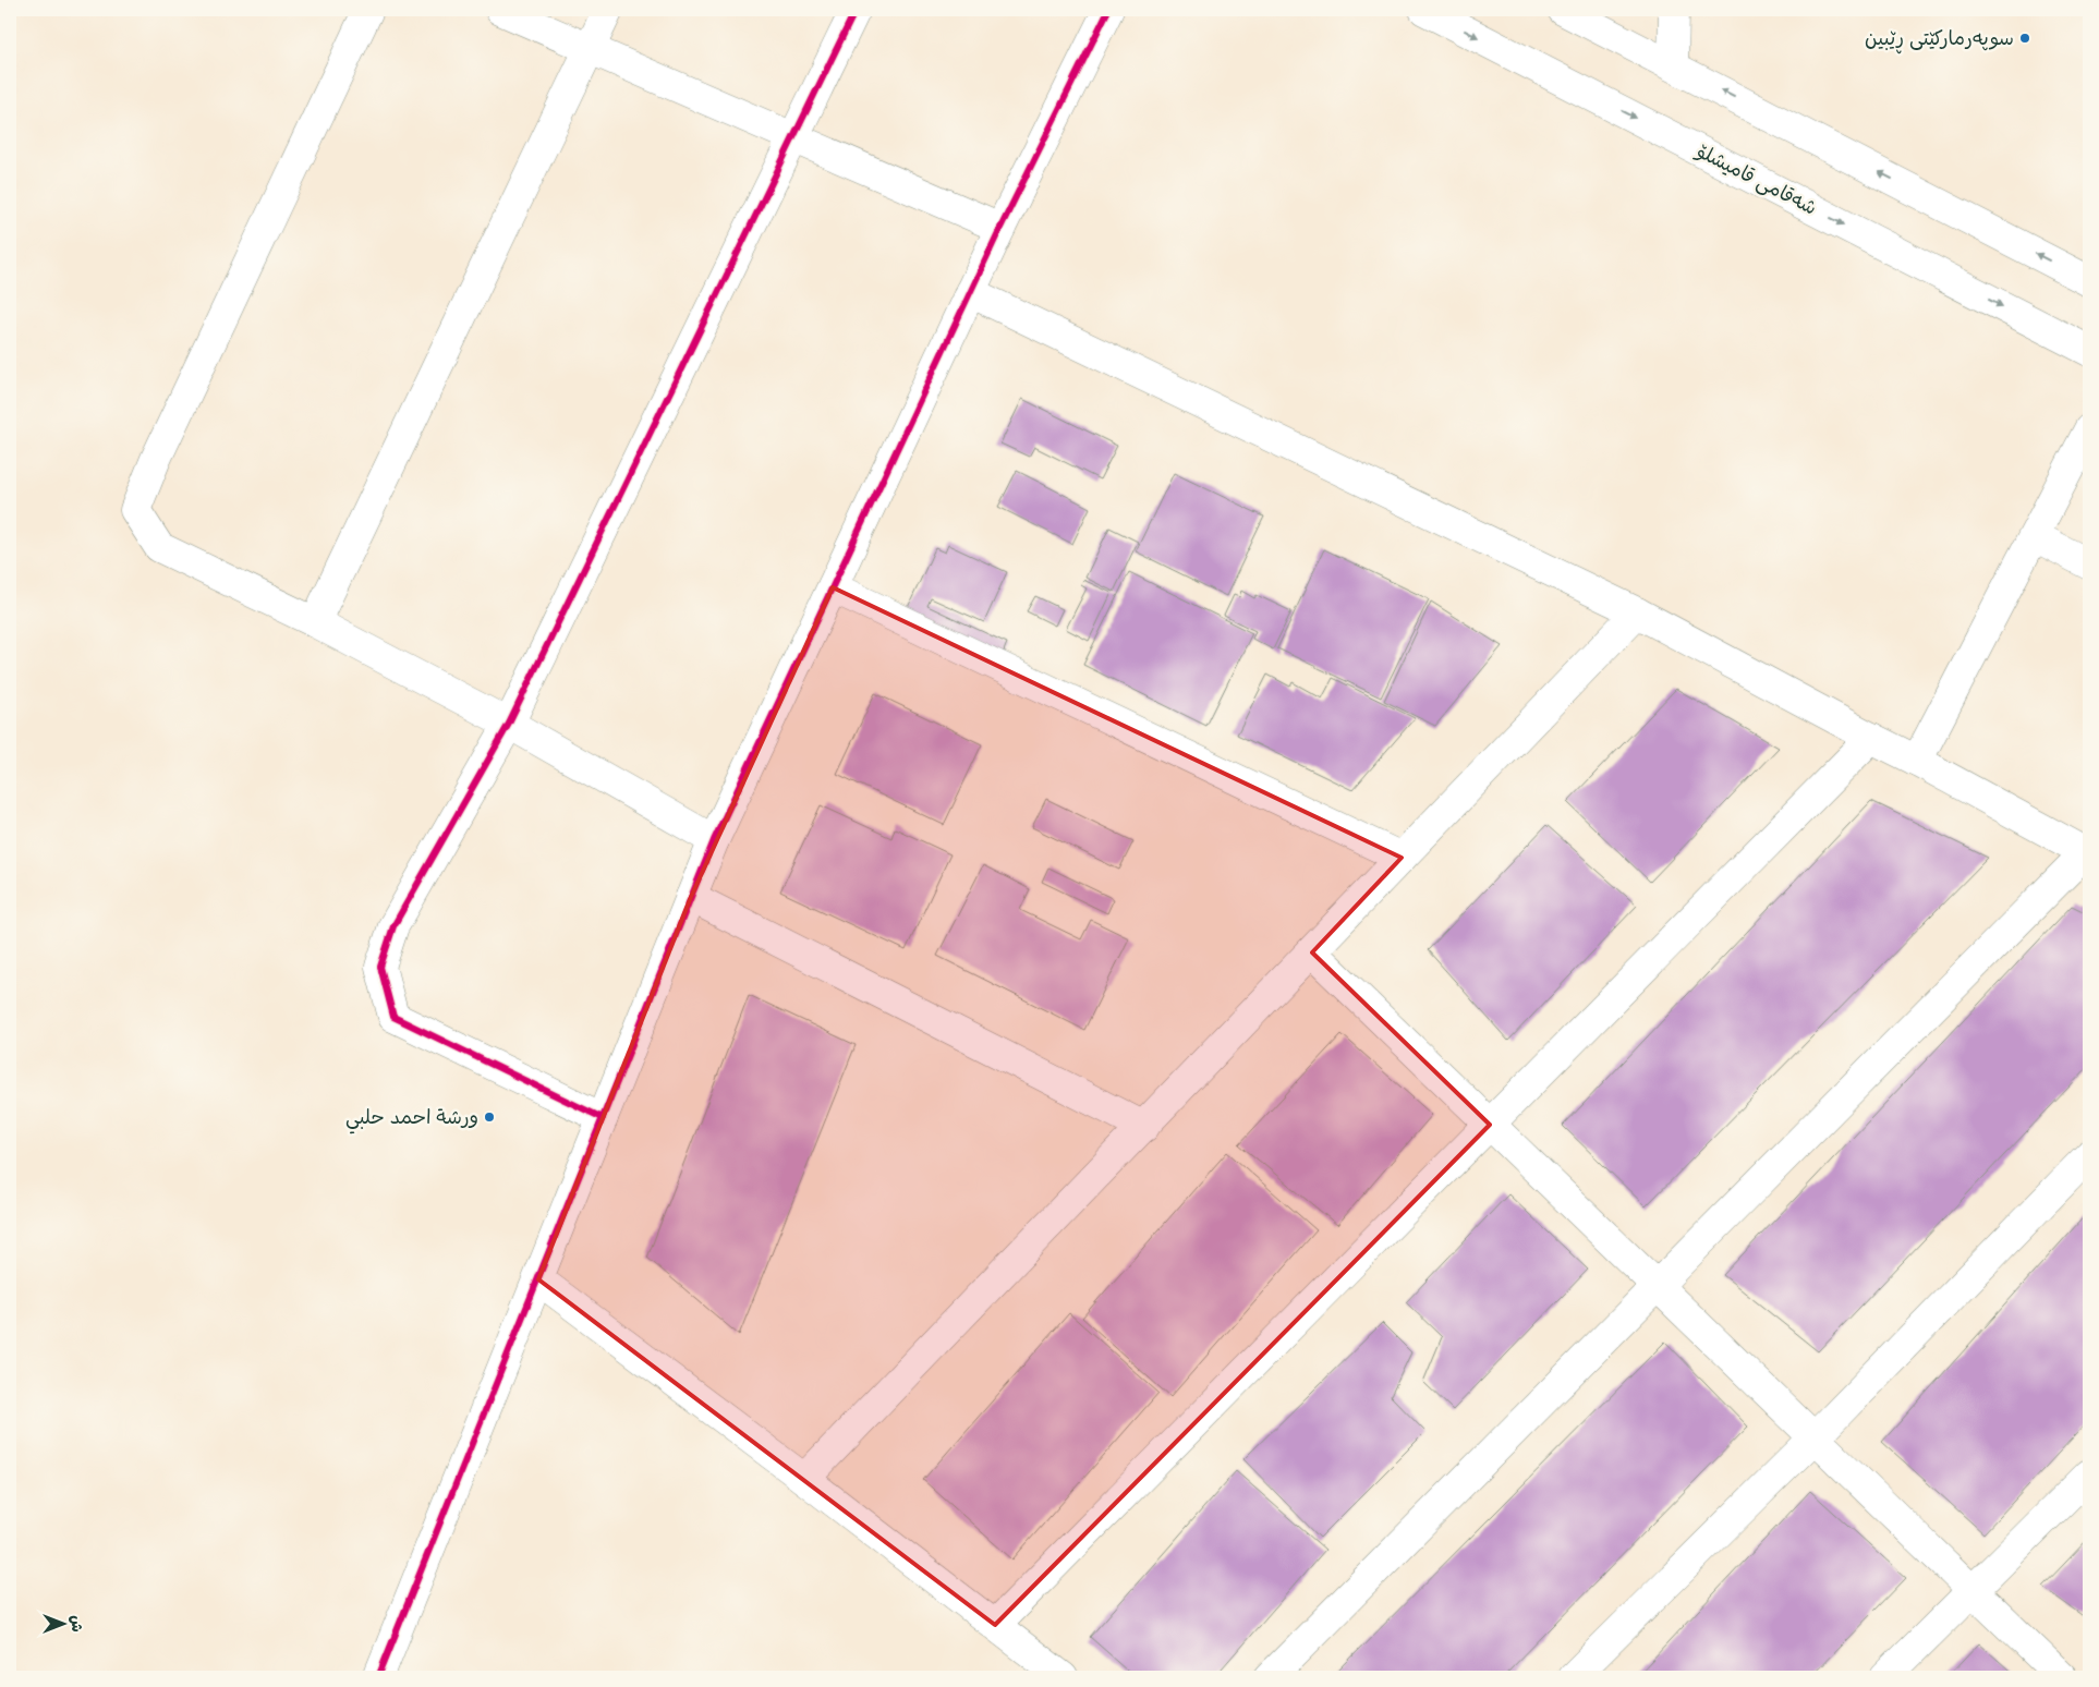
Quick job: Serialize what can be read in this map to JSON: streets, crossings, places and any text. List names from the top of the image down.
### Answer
{
  "streets": {
    "street": ["شەقامی قامیشلۆ"]
  },
  "places": ["سوپەرمارکێتی ڕێبین", "ورشة احمد حلبي"],
  "north": "right"
}
